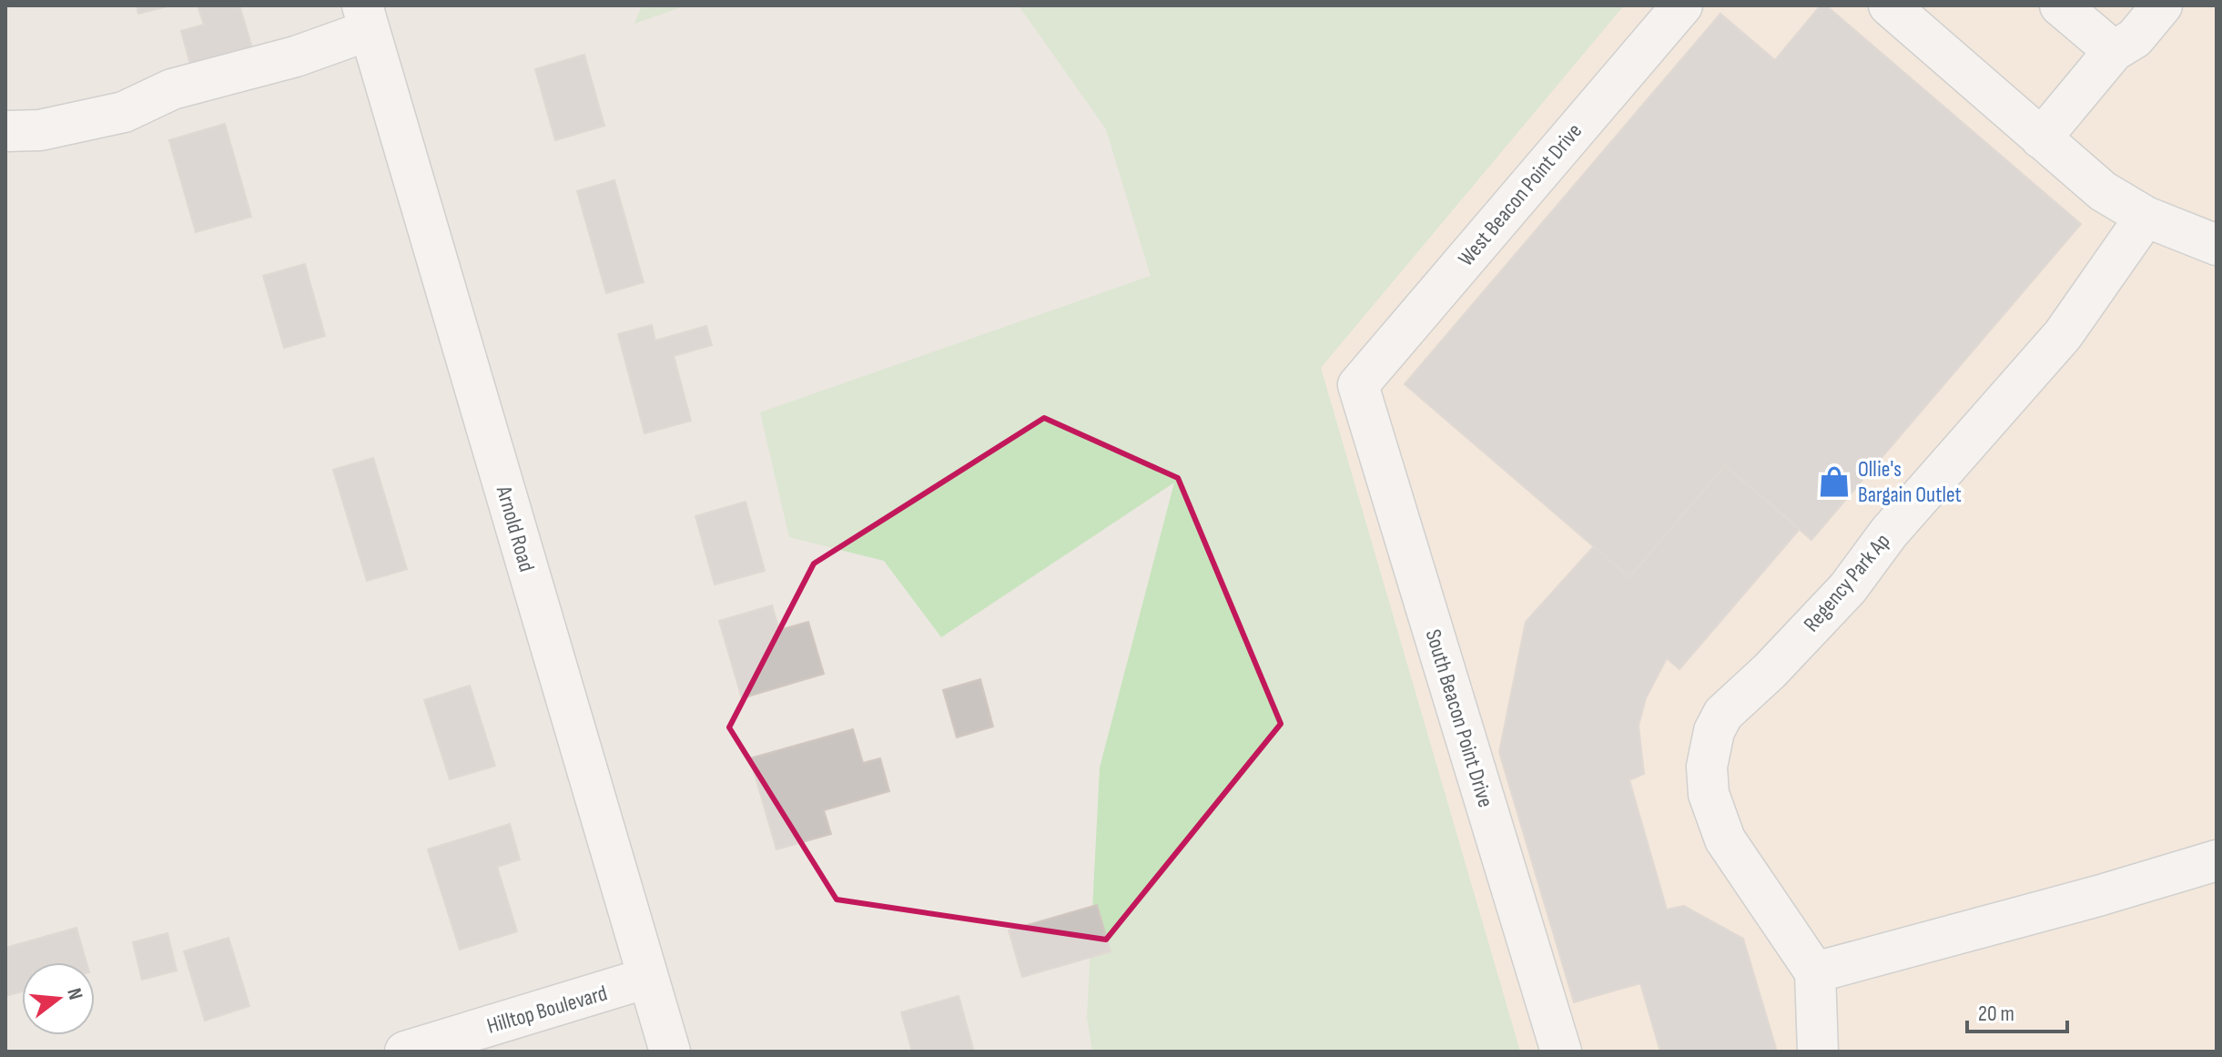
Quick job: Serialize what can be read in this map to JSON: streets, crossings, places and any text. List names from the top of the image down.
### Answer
{
  "streets": {
    "street": [
      "West Beacon Point Drive",
      "Arnold Road",
      "Regency Park Ap",
      "South Beacon Point Drive",
      "Hilltop Boulevard"
    ]
  },
  "crossings": [
    ["West Beacon Point Drive", "South Beacon Point Drive"],
    ["Arnold Road", "Hilltop Boulevard"]
  ],
  "places": {
    "shop": ["Ollie's Bargain Outlet"]
  },
  "scale_bar": "20 m",
  "north": "right"
}
